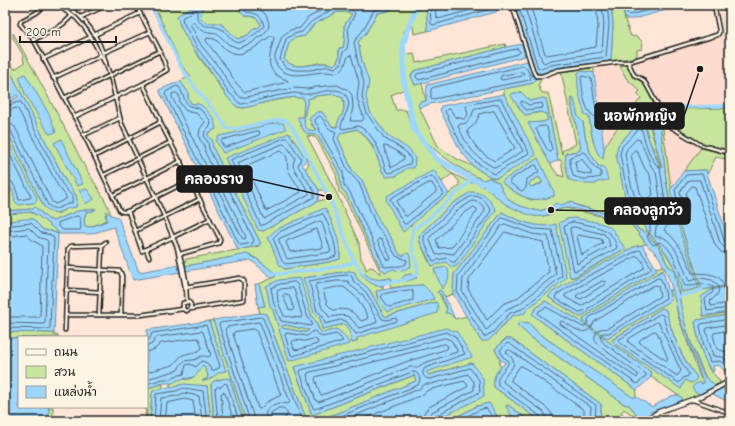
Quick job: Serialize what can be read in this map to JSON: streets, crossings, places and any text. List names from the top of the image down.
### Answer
{
  "places": ["หอพักหญิง", "คลองราง", "คลองลูกวัว"],
  "legend": ["ถนน", "สวน", "แหล่งน้ำ"],
  "scale_bar": "200 m"
}
